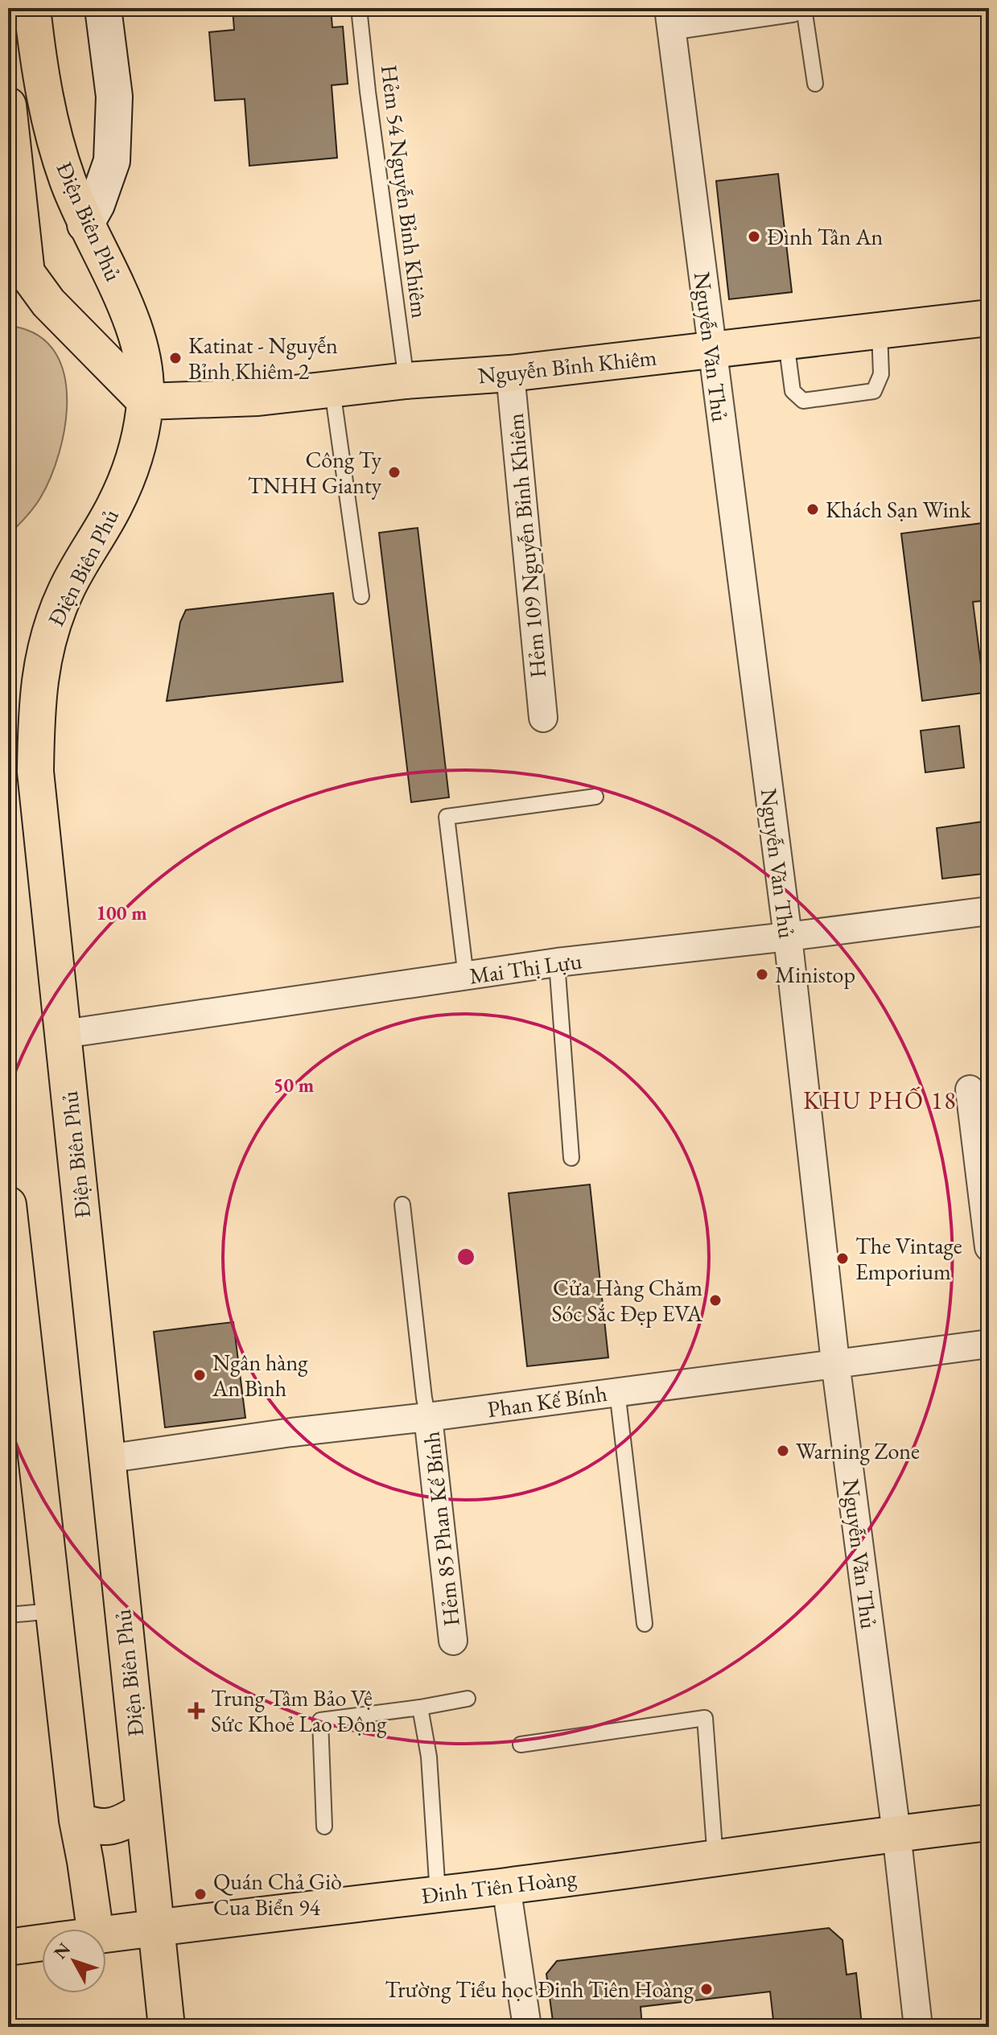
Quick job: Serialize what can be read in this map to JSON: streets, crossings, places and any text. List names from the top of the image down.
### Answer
{
  "streets": {
    "main road": [
      "Điện Biên Phủ",
      "Nguyễn Bỉnh Khiêm",
      "Ðiện Biên Phủ",
      "Đinh Tiên Hoàng"
    ],
    "street": [
      "Nguyễn Văn Thủ",
      "Hẻm 109 Nguyễn Bỉnh Khiêm",
      "Mai Thị Lựu",
      "Phan Kế Bính",
      "Hẻm 85 Phan Kế Bính"
    ],
    "lane": ["Hẻm 54 Nguyễn Bỉnh Khiêm"]
  },
  "crossings": [
    ["Hẻm 54 Nguyễn Bỉnh Khiêm", "Nguyễn Bỉnh Khiêm"],
    ["Điện Biên Phủ", "Nguyễn Bỉnh Khiêm"],
    ["Điện Biên Phủ", "Ðiện Biên Phủ"],
    ["Nguyễn Văn Thủ", "Nguyễn Bỉnh Khiêm"],
    ["Nguyễn Văn Thủ", "Mai Thị Lựu"],
    ["Nguyễn Văn Thủ", "Phan Kế Bính"],
    ["Nguyễn Văn Thủ", "Đinh Tiên Hoàng"],
    ["Nguyễn Bỉnh Khiêm", "Hẻm 109 Nguyễn Bỉnh Khiêm"],
    ["Nguyễn Bỉnh Khiêm", "Ðiện Biên Phủ"],
    ["Ðiện Biên Phủ", "Mai Thị Lựu"],
    ["Ðiện Biên Phủ", "Phan Kế Bính"],
    ["Ðiện Biên Phủ", "Đinh Tiên Hoàng"],
    ["Phan Kế Bính", "Hẻm 85 Phan Kế Bính"]
  ],
  "districts": ["KHU PHỐ 18"],
  "places": {
    "other": [
      "Đình Tân An",
      "Katinat - Nguyễn Bỉnh Khiêm 2",
      "Công Ty TNHH Gianty",
      "Khách Sạn Wink",
      "Ministop",
      "The Vintage Emporium",
      "Cửa Hàng Chăm Sóc Sắc Đẹp EVA",
      "Ngân hàng An Bình",
      "Warning Zone",
      "Quán Chả Giò Cua Biển 94",
      "Trường Tiểu học Đinh Tiên Hoàng"
    ],
    "health": ["Trung Tâm Bảo Vệ Sức Khoẻ Lao Động"]
  },
  "north": "top left",
  "rings": ["100 m", "50 m"]
}
